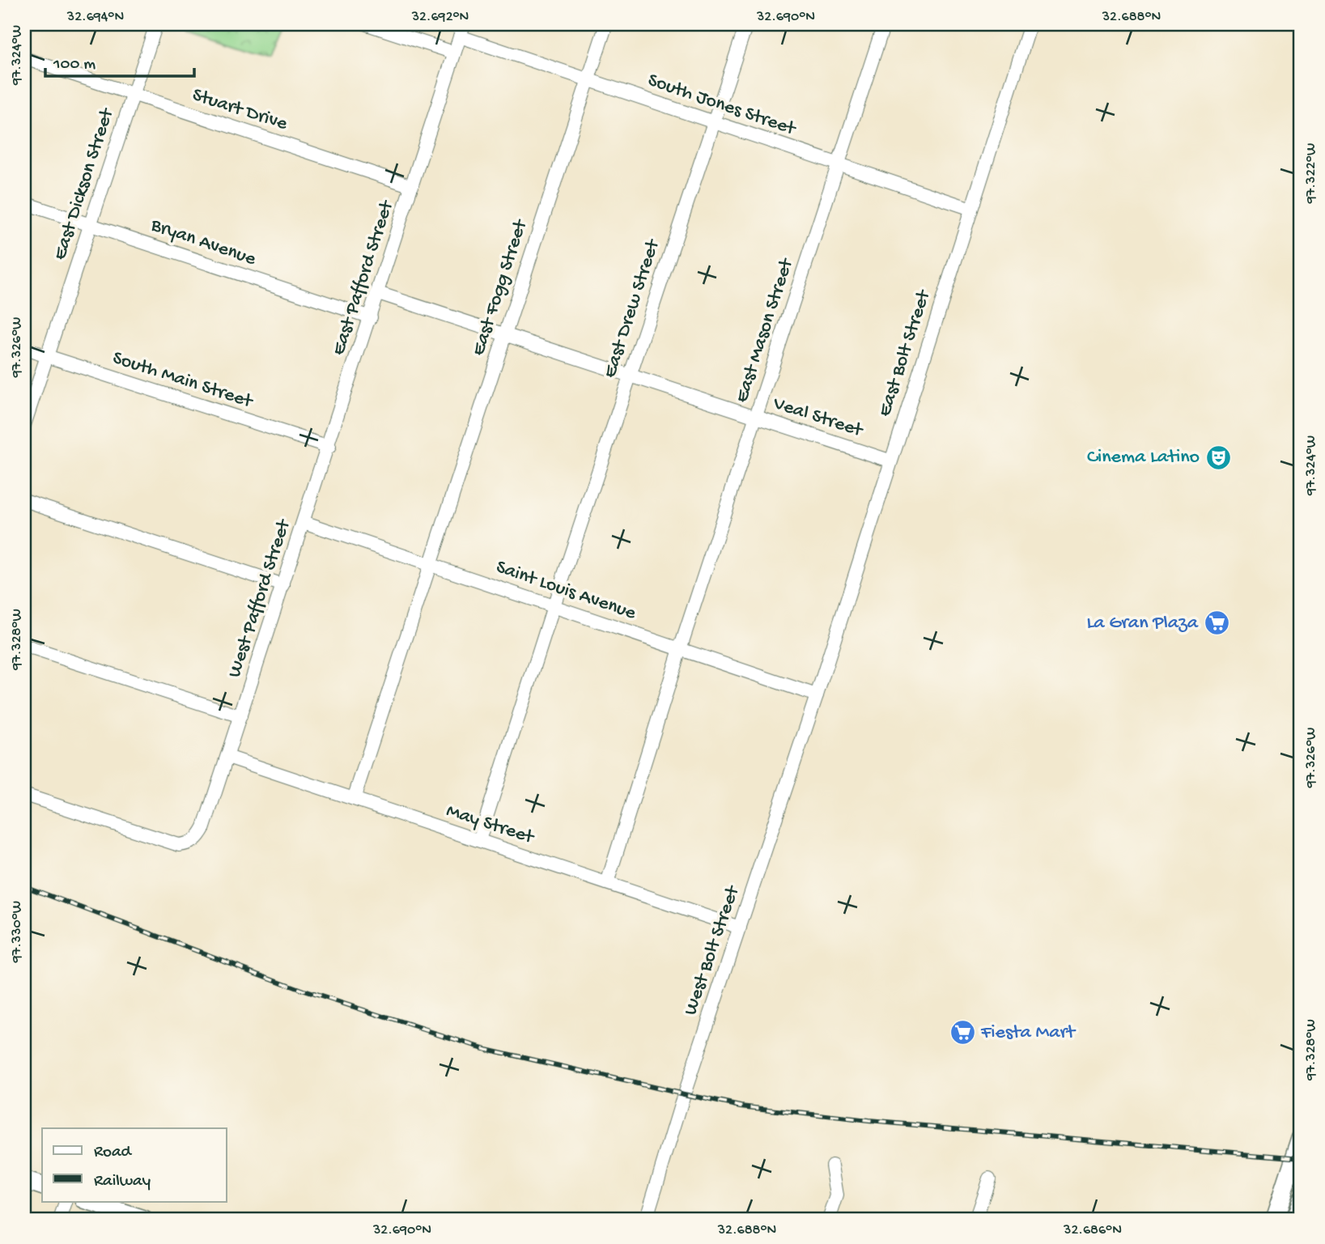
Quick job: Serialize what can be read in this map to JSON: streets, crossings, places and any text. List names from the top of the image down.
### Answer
{
  "streets": {
    "street": [
      "South Jones Street",
      "Stuart Drive",
      "East Dickson Street",
      "Bryan Avenue",
      "East Pafford Street",
      "East Fogg Street",
      "East Drew Street",
      "East Mason Street",
      "East Bolt Street",
      "South Main Street",
      "Veal Street",
      "Saint Louis Avenue",
      "West Pafford Street",
      "May Street",
      "West Bolt Street"
    ]
  },
  "crossings": [
    ["South Jones Street", "East Pafford Street"],
    ["South Jones Street", "East Fogg Street"],
    ["South Jones Street", "East Drew Street"],
    ["South Jones Street", "East Mason Street"],
    ["South Jones Street", "East Bolt Street"],
    ["Stuart Drive", "East Dickson Street"],
    ["Stuart Drive", "East Pafford Street"],
    ["East Dickson Street", "Bryan Avenue"],
    ["East Dickson Street", "South Main Street"],
    ["Bryan Avenue", "East Pafford Street"],
    ["East Pafford Street", "South Main Street"],
    ["East Pafford Street", "Veal Street"],
    ["East Pafford Street", "West Pafford Street"],
    ["East Fogg Street", "Veal Street"],
    ["East Fogg Street", "Saint Louis Avenue"],
    ["East Fogg Street", "May Street"],
    ["East Drew Street", "Veal Street"],
    ["East Drew Street", "Saint Louis Avenue"],
    ["East Drew Street", "May Street"],
    ["East Mason Street", "Veal Street"],
    ["East Mason Street", "Saint Louis Avenue"],
    ["East Mason Street", "May Street"],
    ["East Bolt Street", "Veal Street"],
    ["East Bolt Street", "Saint Louis Avenue"],
    ["East Bolt Street", "West Bolt Street"],
    ["South Main Street", "West Pafford Street"],
    ["Saint Louis Avenue", "West Pafford Street"],
    ["Saint Louis Avenue", "West Bolt Street"],
    ["West Pafford Street", "May Street"],
    ["May Street", "West Bolt Street"]
  ],
  "places": {
    "theatre": ["Cinema Latino"],
    "supermarket": ["La Gran Plaza", "Fiesta Mart"]
  },
  "legend": ["Road", "Railway"],
  "scale_bar": "100 m",
  "coordinates": [
    "32.694°N",
    "32.692°N",
    "32.690°N",
    "32.688°N",
    "97.324°W",
    "97.322°W",
    "97.326°W",
    "97.328°W",
    "97.330°W",
    "32.686°N"
  ]
}
